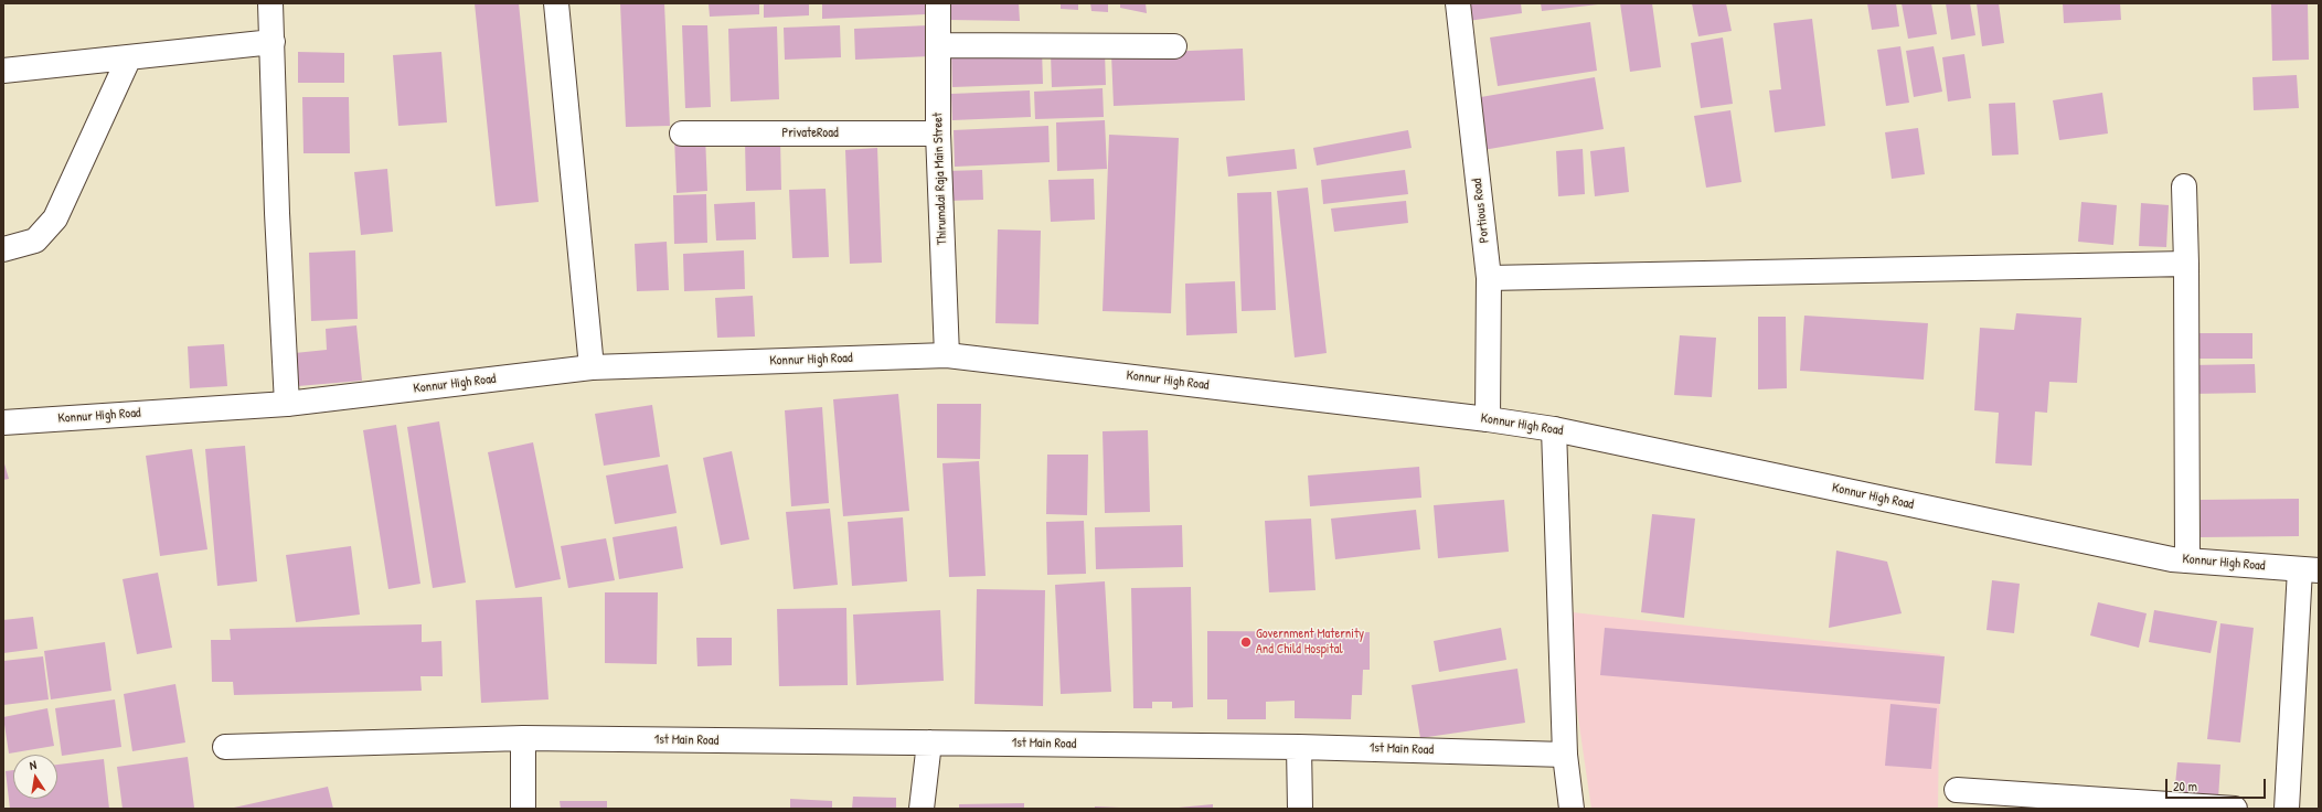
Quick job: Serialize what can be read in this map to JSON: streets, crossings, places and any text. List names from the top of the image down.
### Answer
{
  "streets": {
    "street": [
      "PrivateRoad",
      "Thirumalai Raja Main Street",
      "Portious Road",
      "Konnur High Road",
      "1st Main Road"
    ]
  },
  "crossings": [
    ["PrivateRoad", "Thirumalai Raja Main Street"],
    ["Thirumalai Raja Main Street", "Konnur High Road"],
    ["Portious Road", "Konnur High Road"]
  ],
  "places": ["Government Maternity And Child Hospital"],
  "scale_bar": "20 m",
  "north": "top"
}
